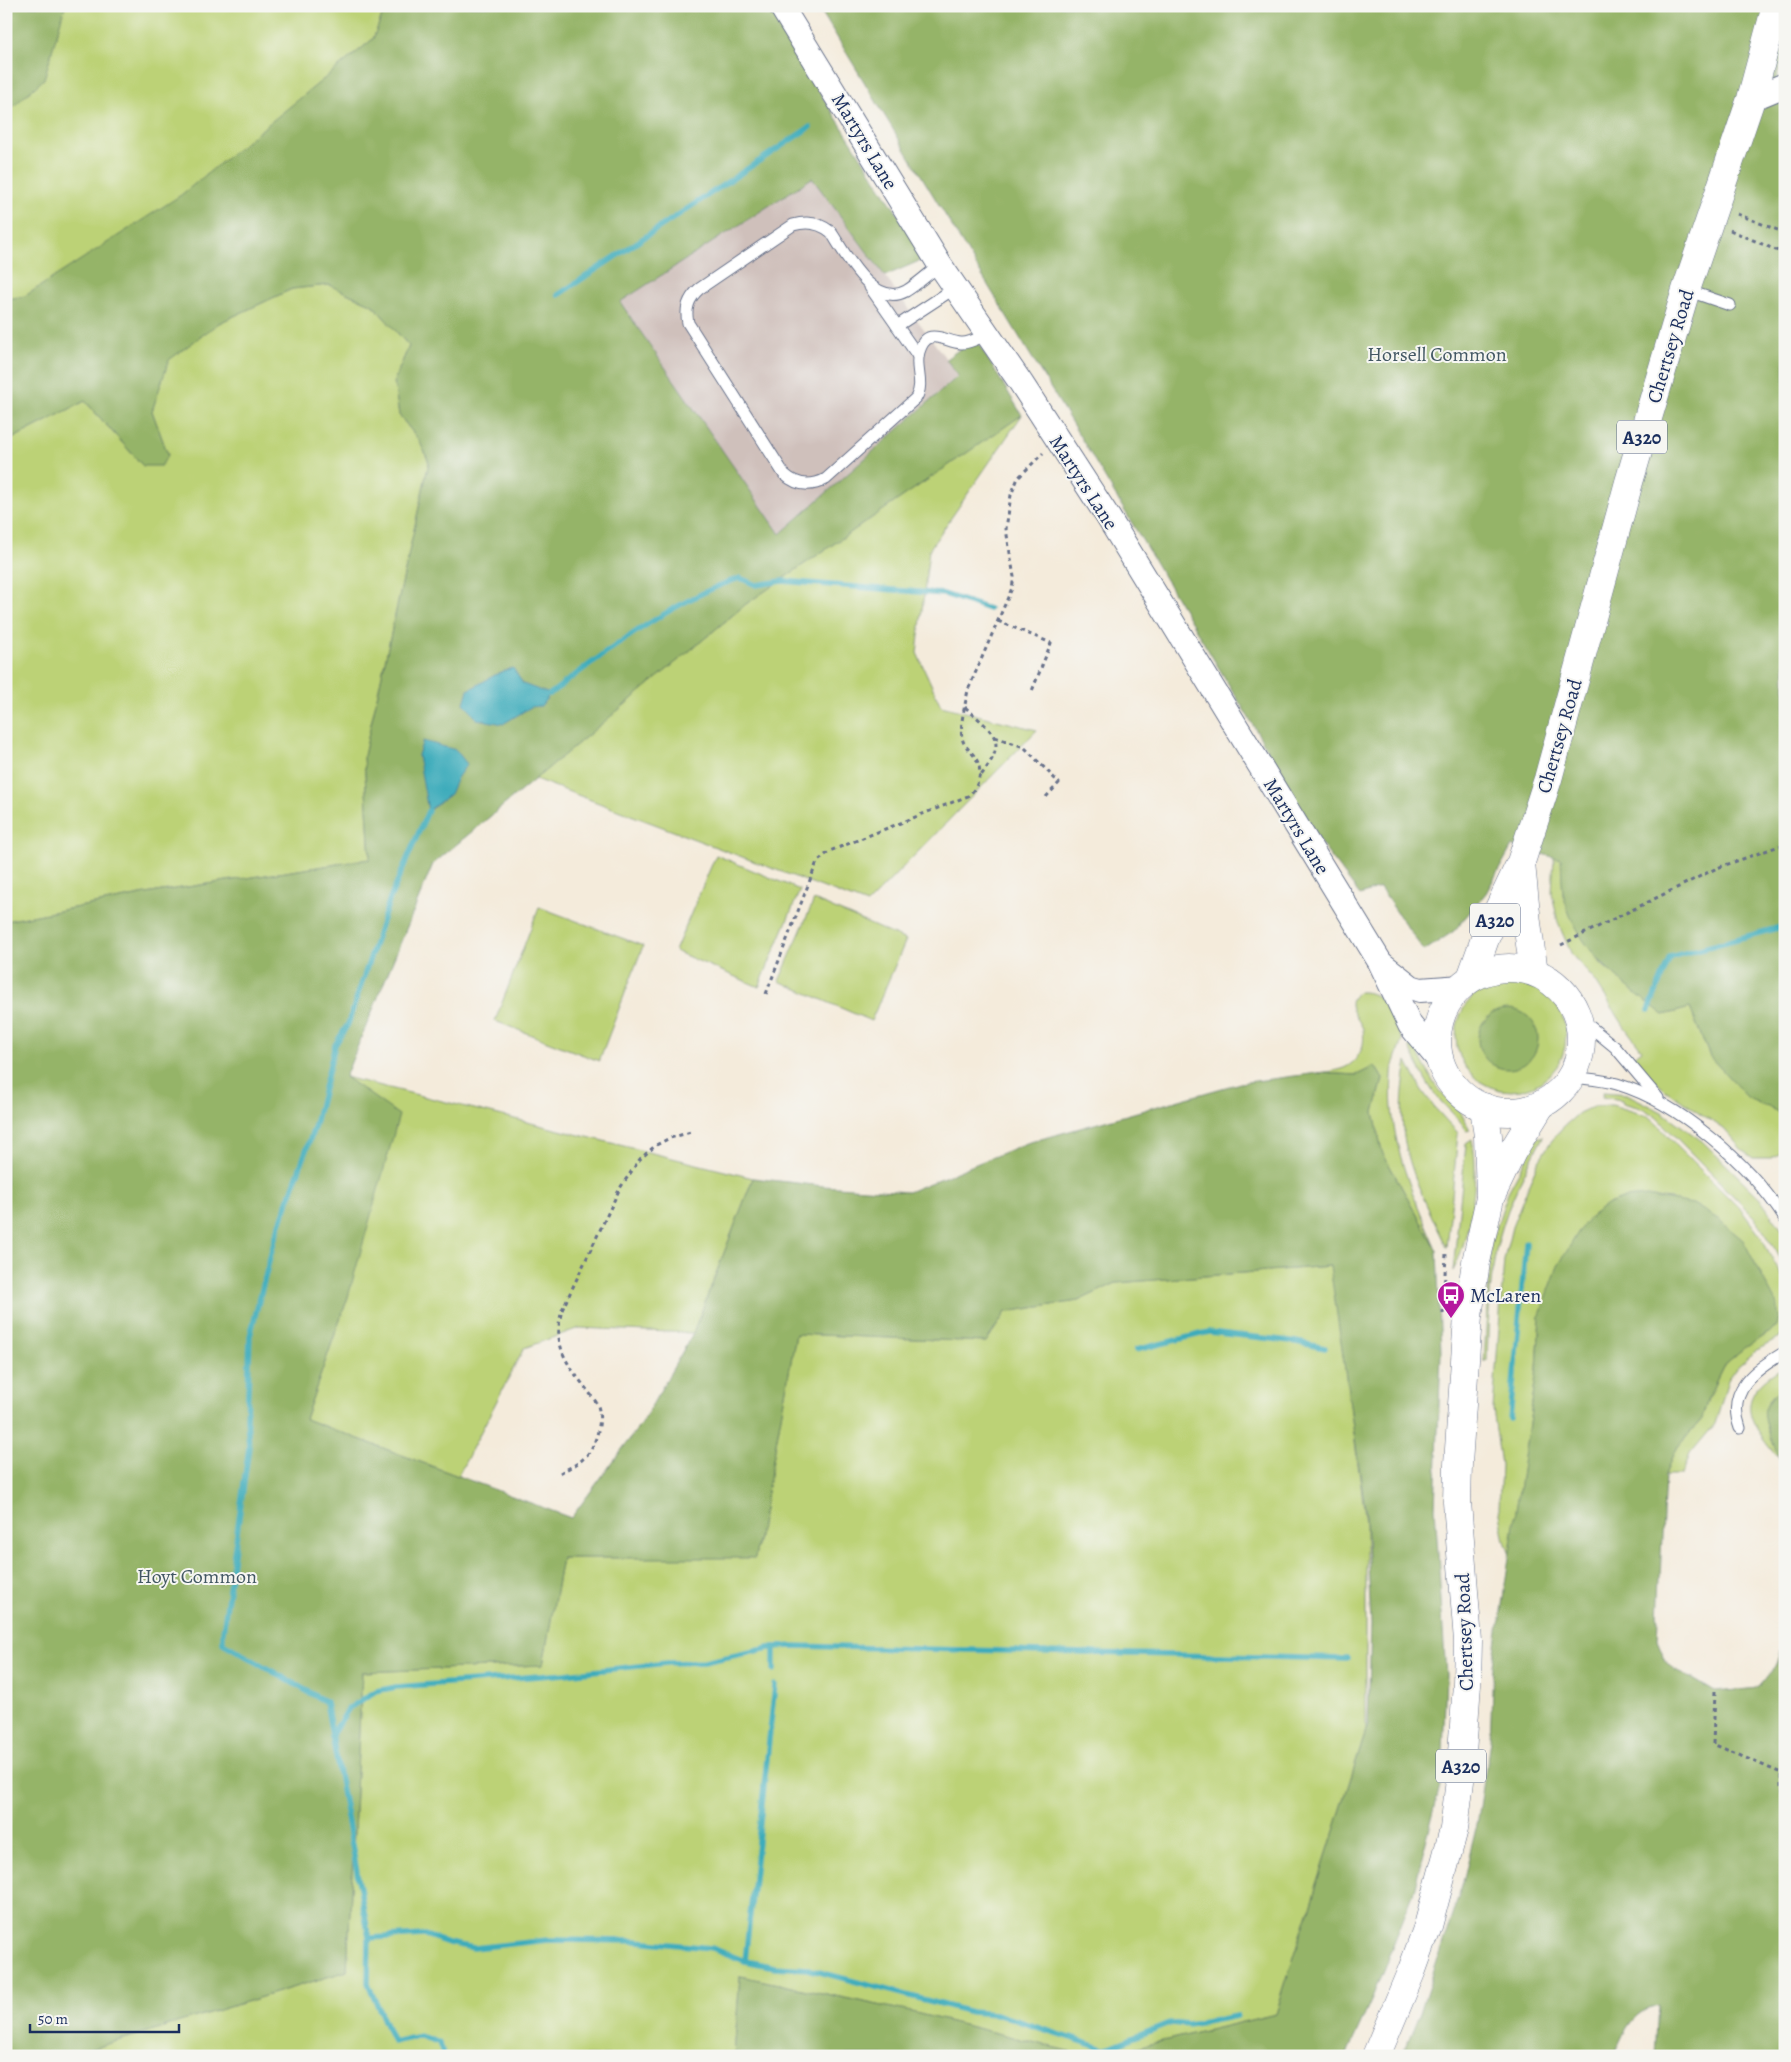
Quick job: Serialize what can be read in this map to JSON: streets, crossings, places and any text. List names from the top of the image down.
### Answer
{
  "streets": {
    "main road": ["Chertsey Road", "A320"],
    "street": ["Martyrs Lane"]
  },
  "crossings": [
    ["Martyrs Lane", "Chertsey Road"]
  ],
  "parks": ["Horsell Common", "Hoyt Common"],
  "places": {
    "bus stop": ["McLaren"]
  },
  "scale_bar": "50 m"
}
